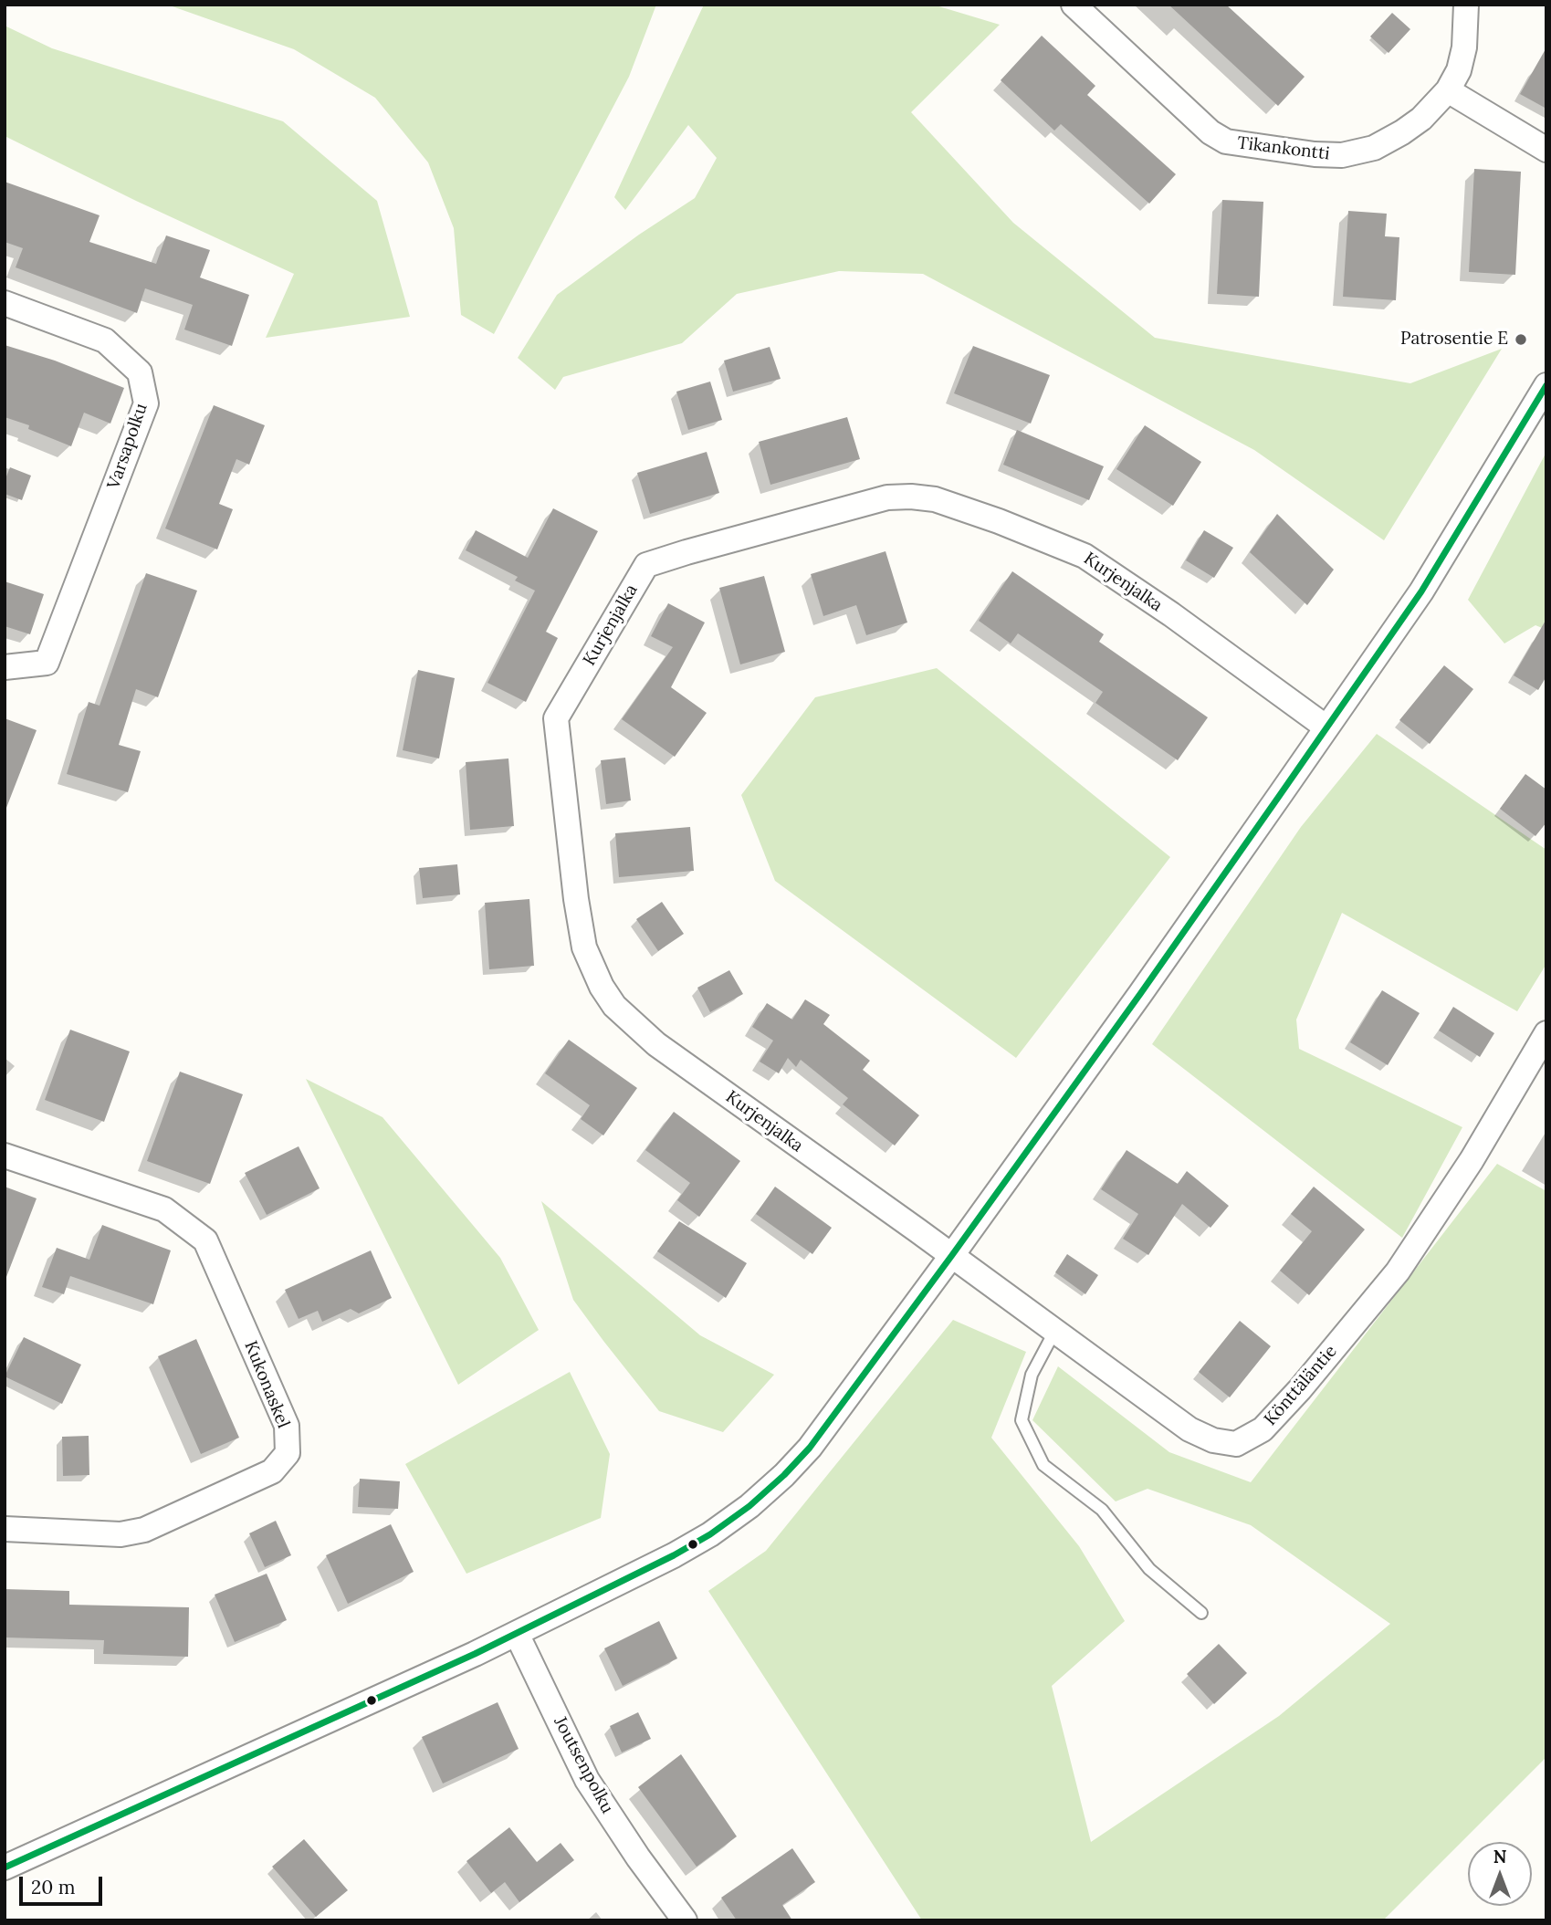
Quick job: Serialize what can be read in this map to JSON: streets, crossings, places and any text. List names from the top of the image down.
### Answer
{
  "streets": {
    "street": [
      "Tikankontti",
      "Varsapolku",
      "Kurjenjalka",
      "Kukonaskel",
      "Könttäläntie",
      "Joutsenpolku"
    ]
  },
  "crossings": [
    ["Kurjenjalka", "Könttäläntie"]
  ],
  "places": ["Patrosentie E"],
  "scale_bar": "20 m",
  "north": "top"
}
